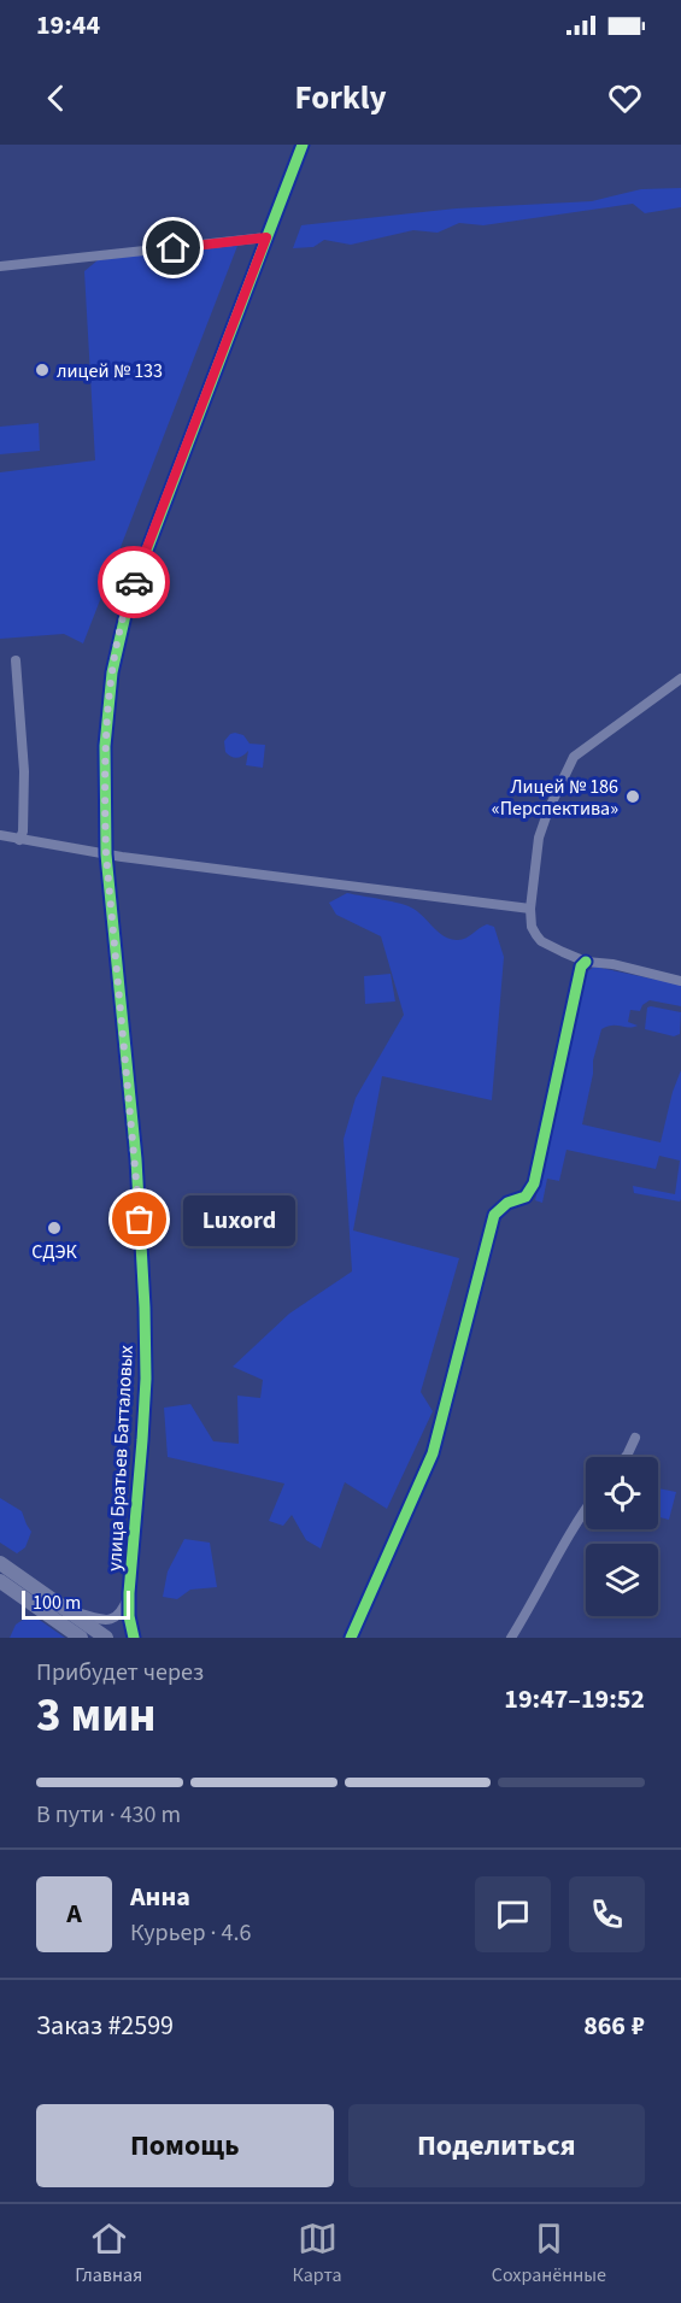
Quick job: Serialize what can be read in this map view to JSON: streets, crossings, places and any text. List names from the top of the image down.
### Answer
{
  "streets": {
    "street": ["улица Братьев Батталовых"]
  },
  "places": [
    "лицей № 133",
    "Лицей № 186 «Перспектива»",
    "Luxord",
    "СДЭК"
  ],
  "scale_bar": "100 m",
  "page": {
    "status": "19:44",
    "header": "Forkly",
    "bubble": "Luxord",
    "scale": "100 m",
    "heading": ["3 мин", "Прибудет через", "19:47–19:52"],
    "panel": [
      "Анна",
      "Курьер · 4.6",
      "Заказ #2599",
      "866 ₽"
    ],
    "bar": "В пути · 430 m",
    "round": "А",
    "buttons": ["Помощь", "Поделиться"],
    "tabs": ["Главная", "Карта", "Сохранённые"]
  }
}
